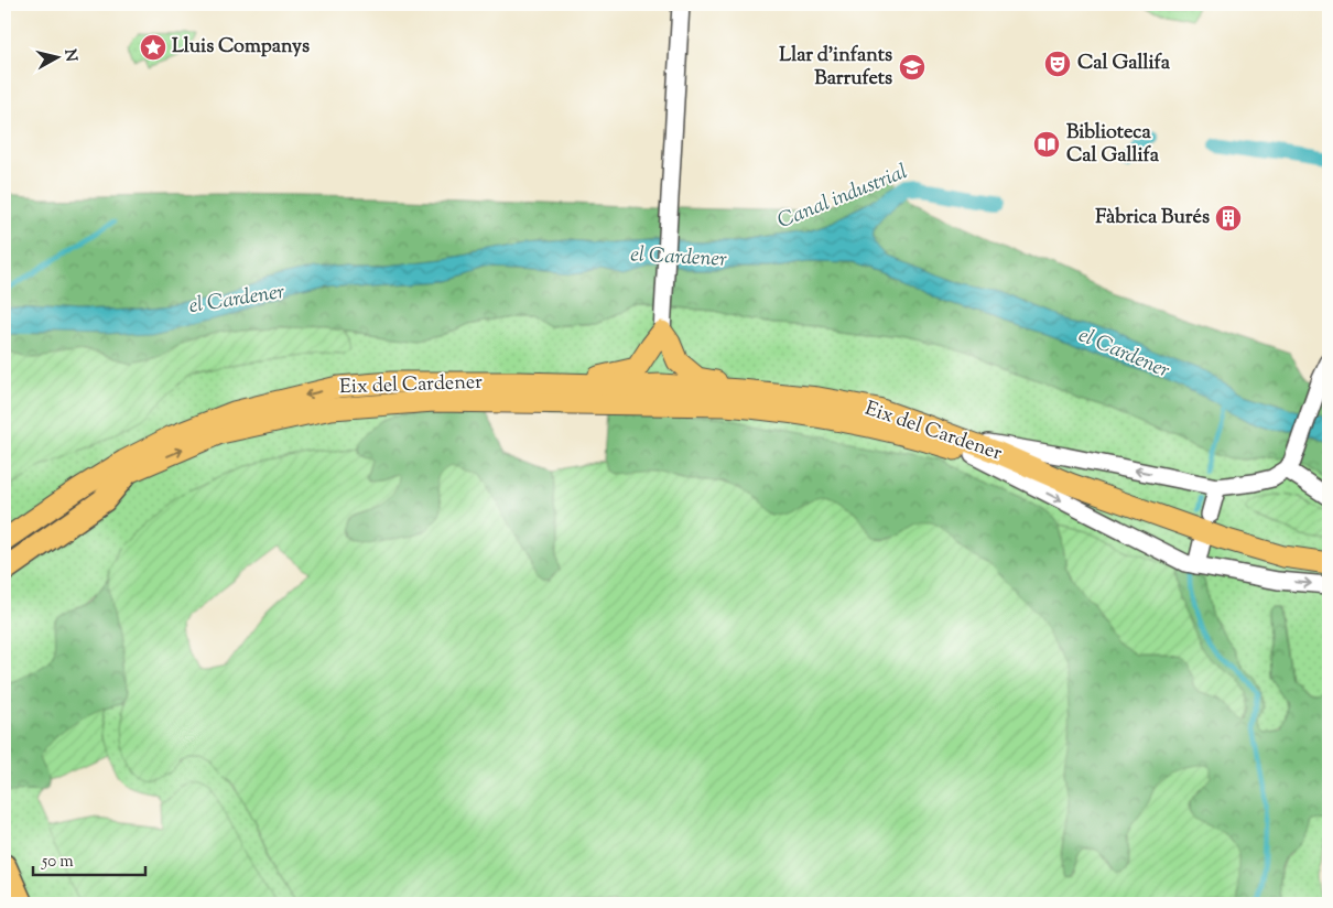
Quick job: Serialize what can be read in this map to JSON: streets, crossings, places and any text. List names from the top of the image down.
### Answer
{
  "streets": {
    "main road": ["Eix del Cardener"]
  },
  "water": ["Canal industrial", "el Cardener"],
  "places": {
    "place": ["Lluis Companys"],
    "theatre": ["Cal Gallifa"],
    "school or university": ["Llar d'infants Barrufets"],
    "library": ["Biblioteca Cal Gallifa"],
    "building": ["Fàbrica Burés"]
  },
  "scale_bar": "50 m",
  "north": "right"
}
